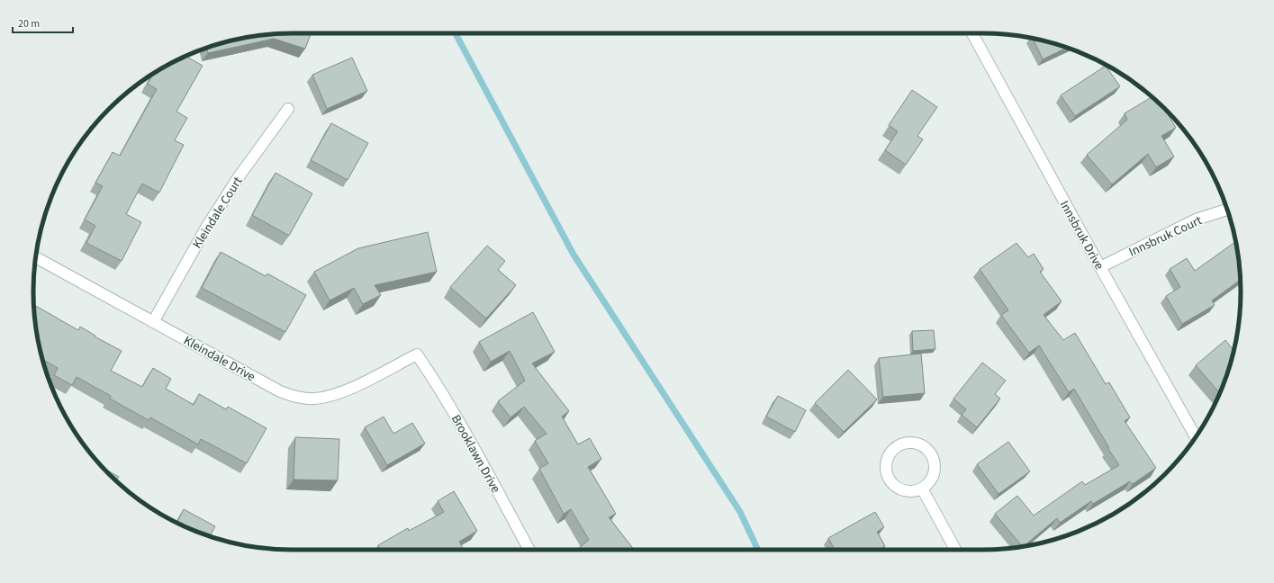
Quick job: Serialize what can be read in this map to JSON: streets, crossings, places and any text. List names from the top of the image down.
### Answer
{
  "streets": {
    "street": [
      "Kleindale Court",
      "Innsbruk Drive",
      "Innsbruk Court",
      "Kleindale Drive",
      "Brooklawn Drive"
    ]
  },
  "crossings": [
    ["Kleindale Court", "Kleindale Drive"],
    ["Innsbruk Drive", "Innsbruk Court"],
    ["Kleindale Drive", "Brooklawn Drive"]
  ],
  "scale_bar": "20 m"
}
